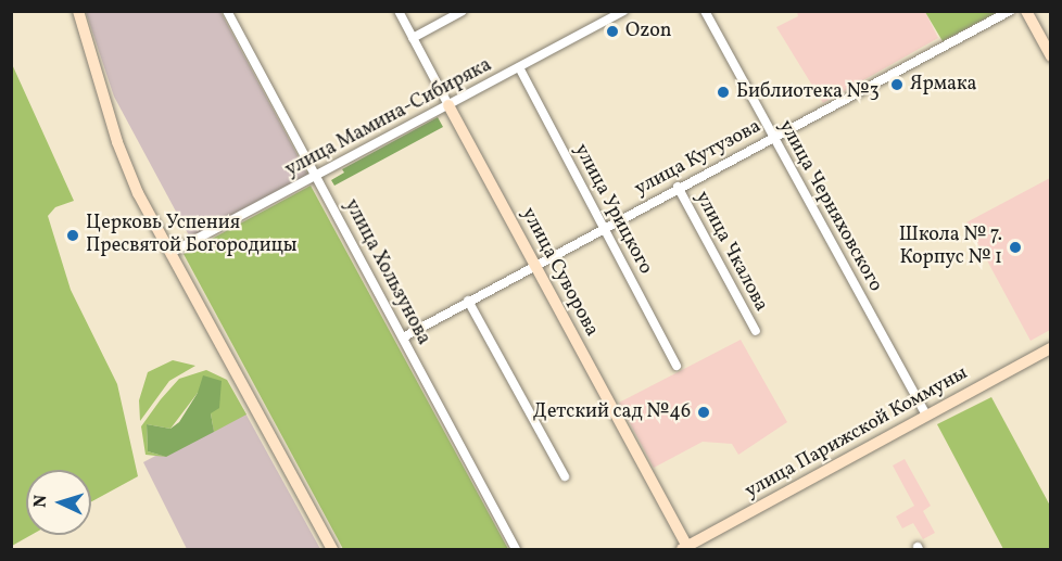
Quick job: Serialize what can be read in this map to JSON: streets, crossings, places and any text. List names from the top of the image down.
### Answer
{
  "streets": {
    "main road": ["улица Суворова", "улица Парижской Коммуны"],
    "street": [
      "улица Мамина-Сибиряка",
      "улица Кутузова",
      "улица Черняховского",
      "улица Урицкого",
      "улица Чкалова",
      "улица Хользунова"
    ]
  },
  "crossings": [
    ["улица Мамина-Сибиряка", "улица Урицкого"],
    ["улица Мамина-Сибиряка", "улица Хользунова"],
    ["улица Мамина-Сибиряка", "улица Суворова"],
    ["улица Кутузова", "улица Черняховского"],
    ["улица Кутузова", "улица Урицкого"],
    ["улица Кутузова", "улица Чкалова"],
    ["улица Кутузова", "улица Хользунова"],
    ["улица Кутузова", "улица Суворова"],
    ["улица Черняховского", "улица Парижской Коммуны"],
    ["улица Суворова", "улица Парижской Коммуны"]
  ],
  "places": [
    "Ozon",
    "Ярмака",
    "Библиотека №3",
    "Церковь Успения Пресвятой Богородицы",
    "Школа № 7. Корпус № 1",
    "Детский сад №46"
  ],
  "north": "left"
}
